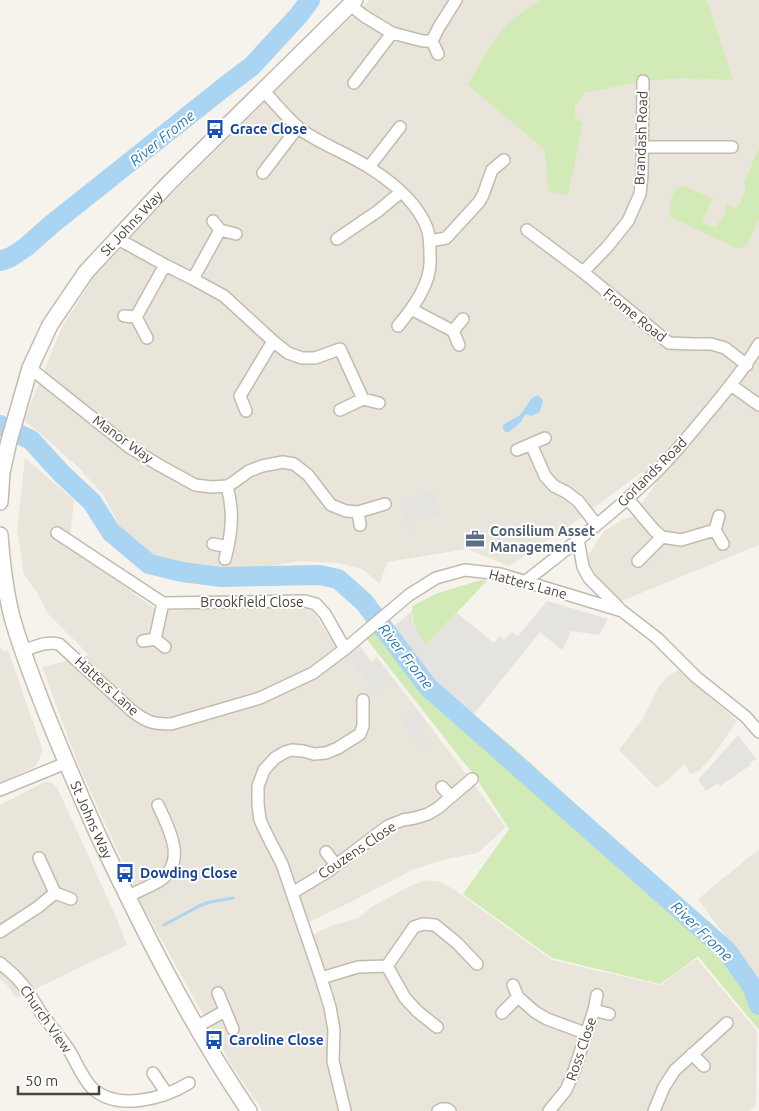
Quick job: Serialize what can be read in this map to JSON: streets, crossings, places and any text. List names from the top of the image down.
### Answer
{
  "streets": {
    "street": [
      "Brandash Road",
      "St Johns Way",
      "Frome Road",
      "Manor Way",
      "Gorlands Road",
      "Hatters Lane",
      "Brookfield Close",
      "Couzens Close",
      "Church View",
      "Ross Close"
    ]
  },
  "crossings": [
    ["Brandash Road", "Frome Road"],
    ["St Johns Way", "Manor Way"],
    ["St Johns Way", "Hatters Lane"],
    ["Frome Road", "Gorlands Road"],
    ["Gorlands Road", "Hatters Lane"],
    ["Hatters Lane", "Brookfield Close"]
  ],
  "water": ["River Frome"],
  "places": {
    "bus stop": ["Grace Close", "Dowding Close", "Caroline Close"],
    "office": ["Consilium Asset Management"]
  },
  "scale_bar": "50 m"
}
